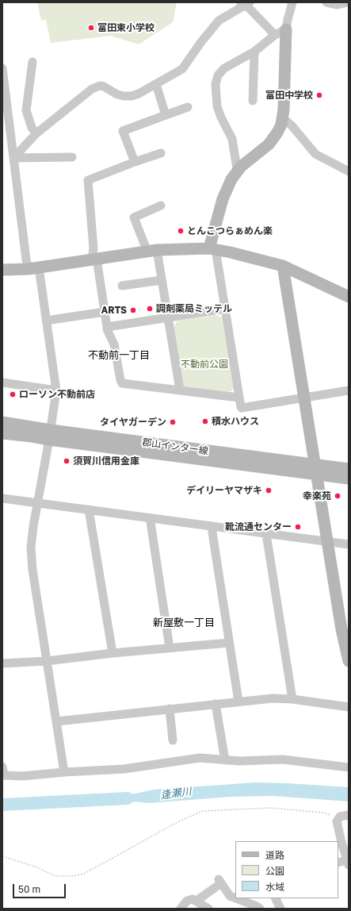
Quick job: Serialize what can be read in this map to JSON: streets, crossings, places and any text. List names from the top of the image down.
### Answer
{
  "streets": {
    "street": ["郡山インター線"]
  },
  "districts": ["不動前一丁目", "新屋敷一丁目"],
  "water": ["逢瀬川"],
  "parks": ["不動前公園"],
  "places": [
    "富田東小学校",
    "富田中学校",
    "とんこつらぁめん楽",
    "調剤薬局ミッテル",
    "ARTS",
    "ローソン不動前店",
    "積水ハウス",
    "タイヤガーデン",
    "須賀川信用金庫",
    "デイリーヤマザキ",
    "幸楽苑",
    "靴流通センター"
  ],
  "legend": ["道路", "公園", "水域"],
  "scale_bar": "50 m"
}
